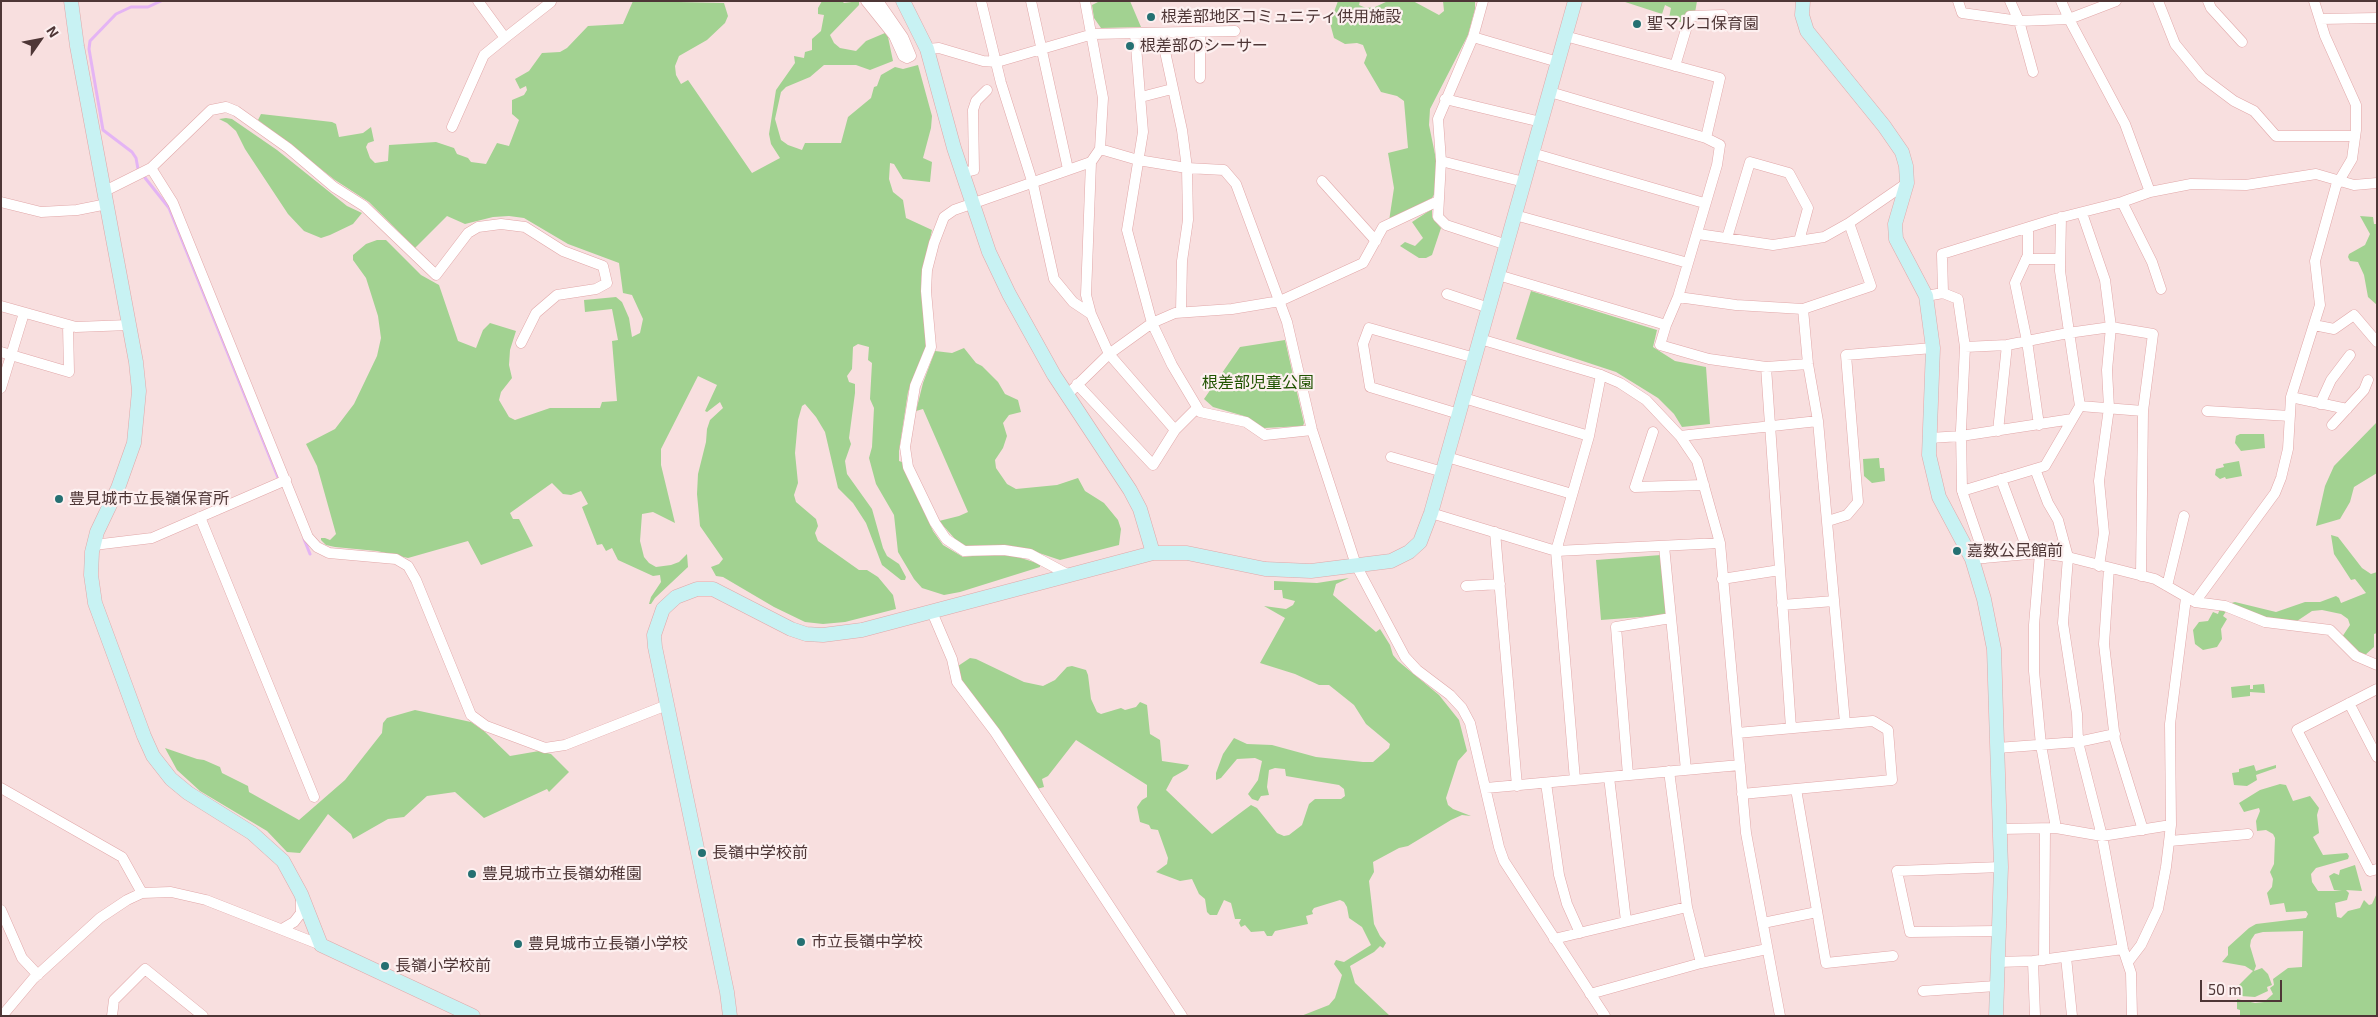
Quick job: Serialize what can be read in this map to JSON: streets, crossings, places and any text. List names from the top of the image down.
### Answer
{
  "parks": ["根差部児童公園"],
  "places": [
    "根差部地区コミュニティ供用施設",
    "聖マルコ保育園",
    "根差部のシーサー",
    "豊見城市立長嶺保育所",
    "嘉数公民館前",
    "長嶺中学校前",
    "豊見城市立長嶺幼稚園",
    "市立長嶺中学校",
    "豊見城市立長嶺小学校",
    "長嶺小学校前"
  ],
  "scale_bar": "50 m",
  "north": "top right"
}
